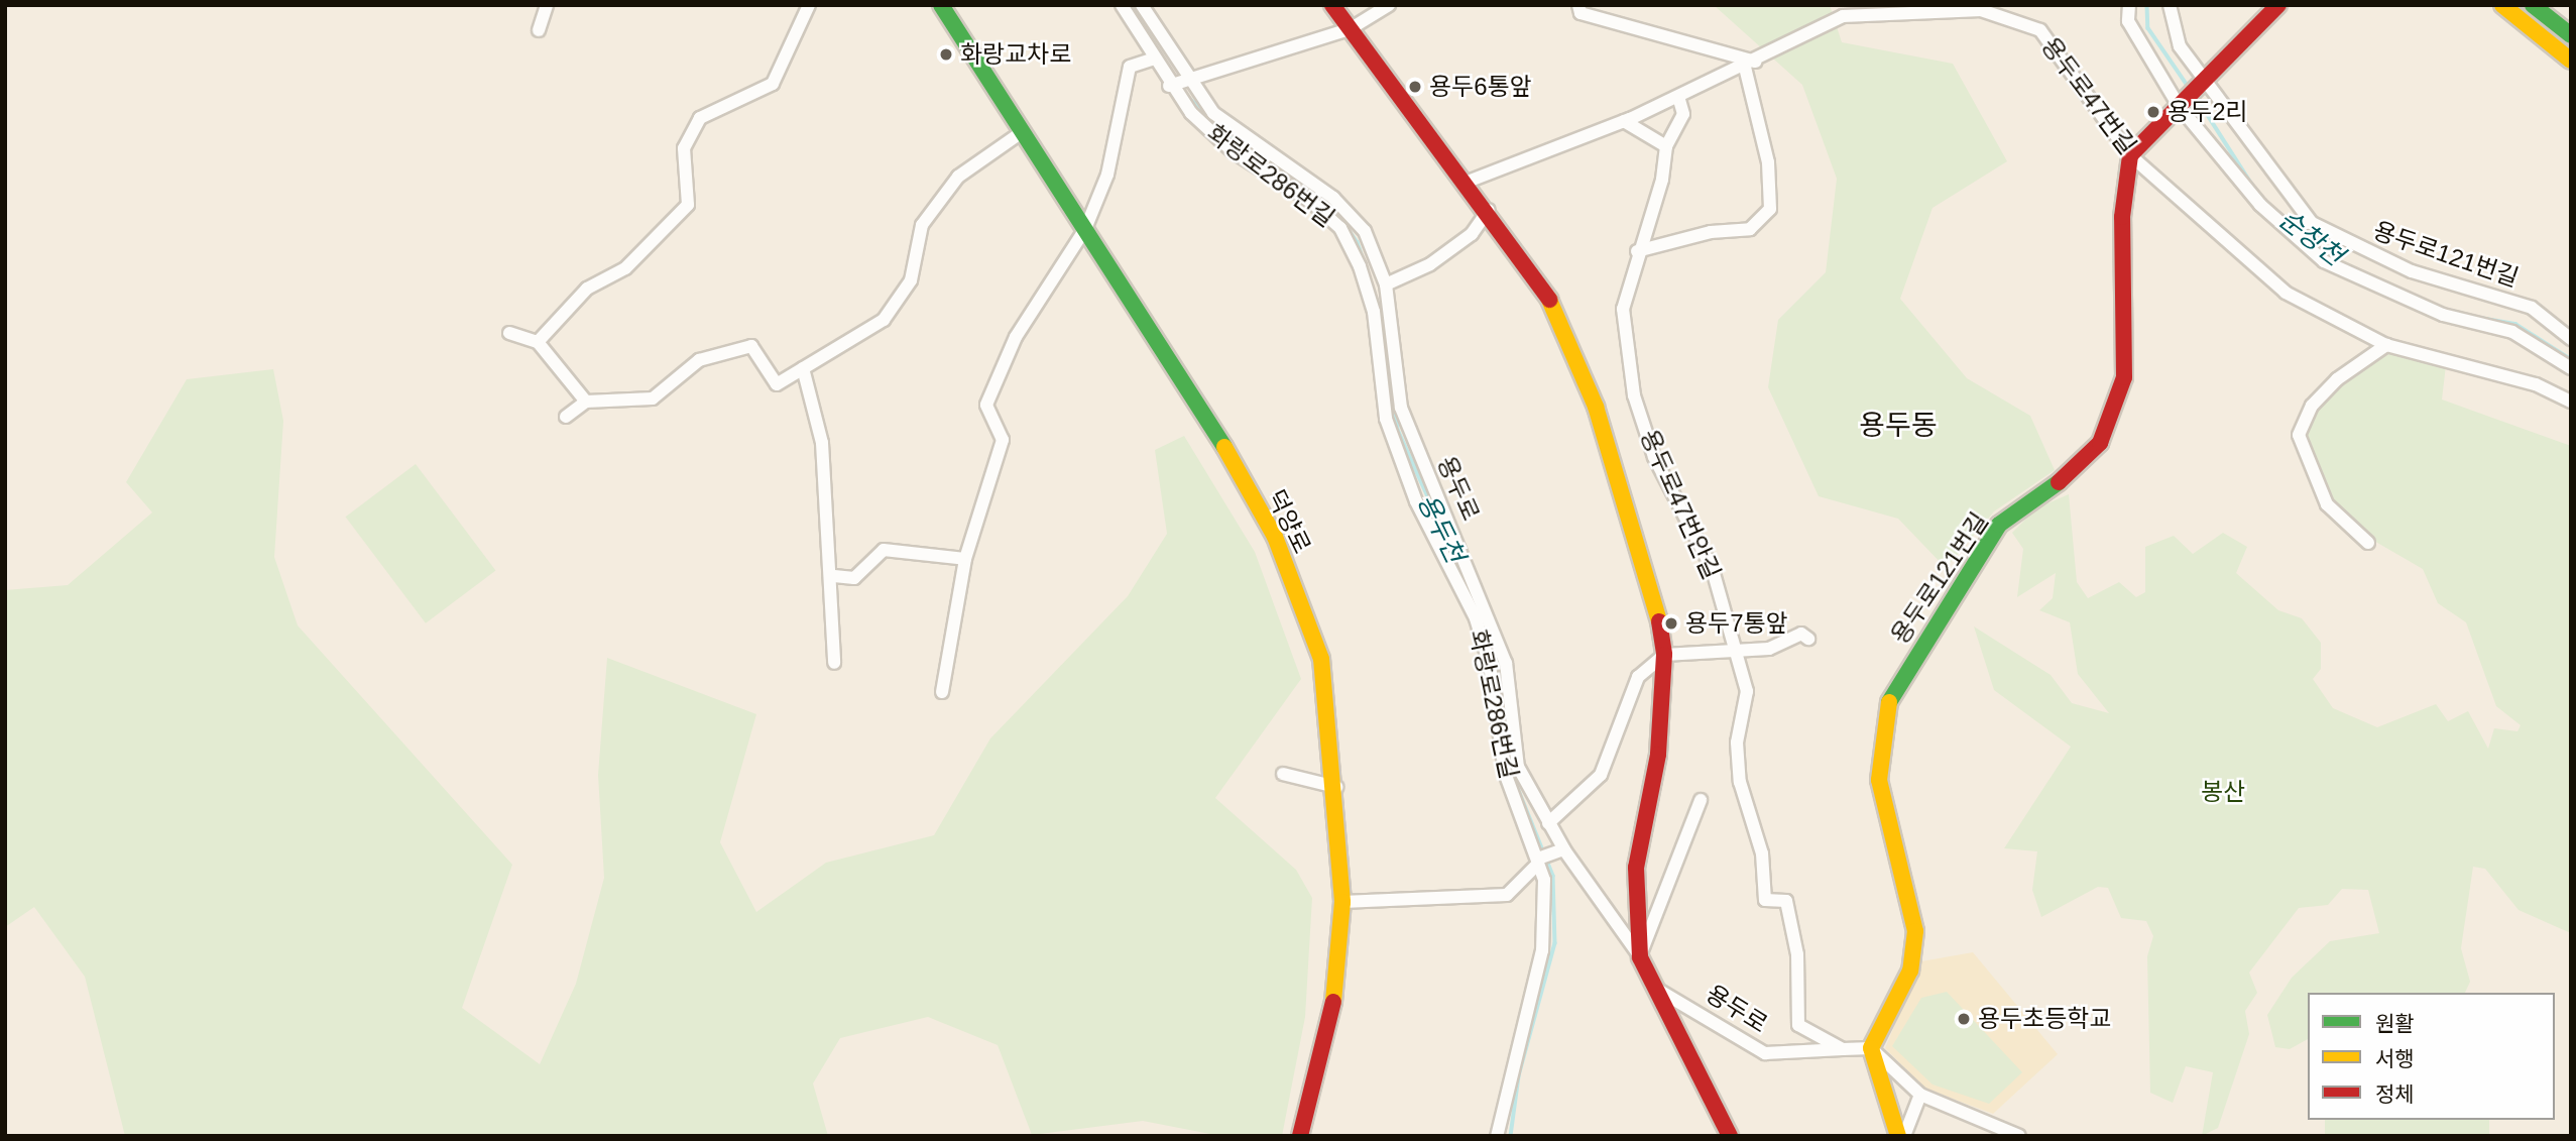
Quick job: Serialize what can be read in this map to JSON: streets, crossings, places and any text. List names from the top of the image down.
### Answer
{
  "streets": {
    "main road": ["용두로121번길", "용두로", "덕양로"],
    "street": ["용두로47번길", "화랑로286번길", "용두로47번안길"]
  },
  "crossings": [
    ["용두로47번길", "용두로121번길"],
    ["용두로47번길", "용두로"],
    ["용두로", "용두로47번안길"]
  ],
  "districts": ["용두동"],
  "water": ["순창천", "용두천"],
  "parks": ["봉산"],
  "places": [
    "화랑교차로",
    "용두6통앞",
    "용두2리",
    "용두7통앞",
    "용두초등학교"
  ],
  "legend": ["원활", "서행", "정체"]
}
